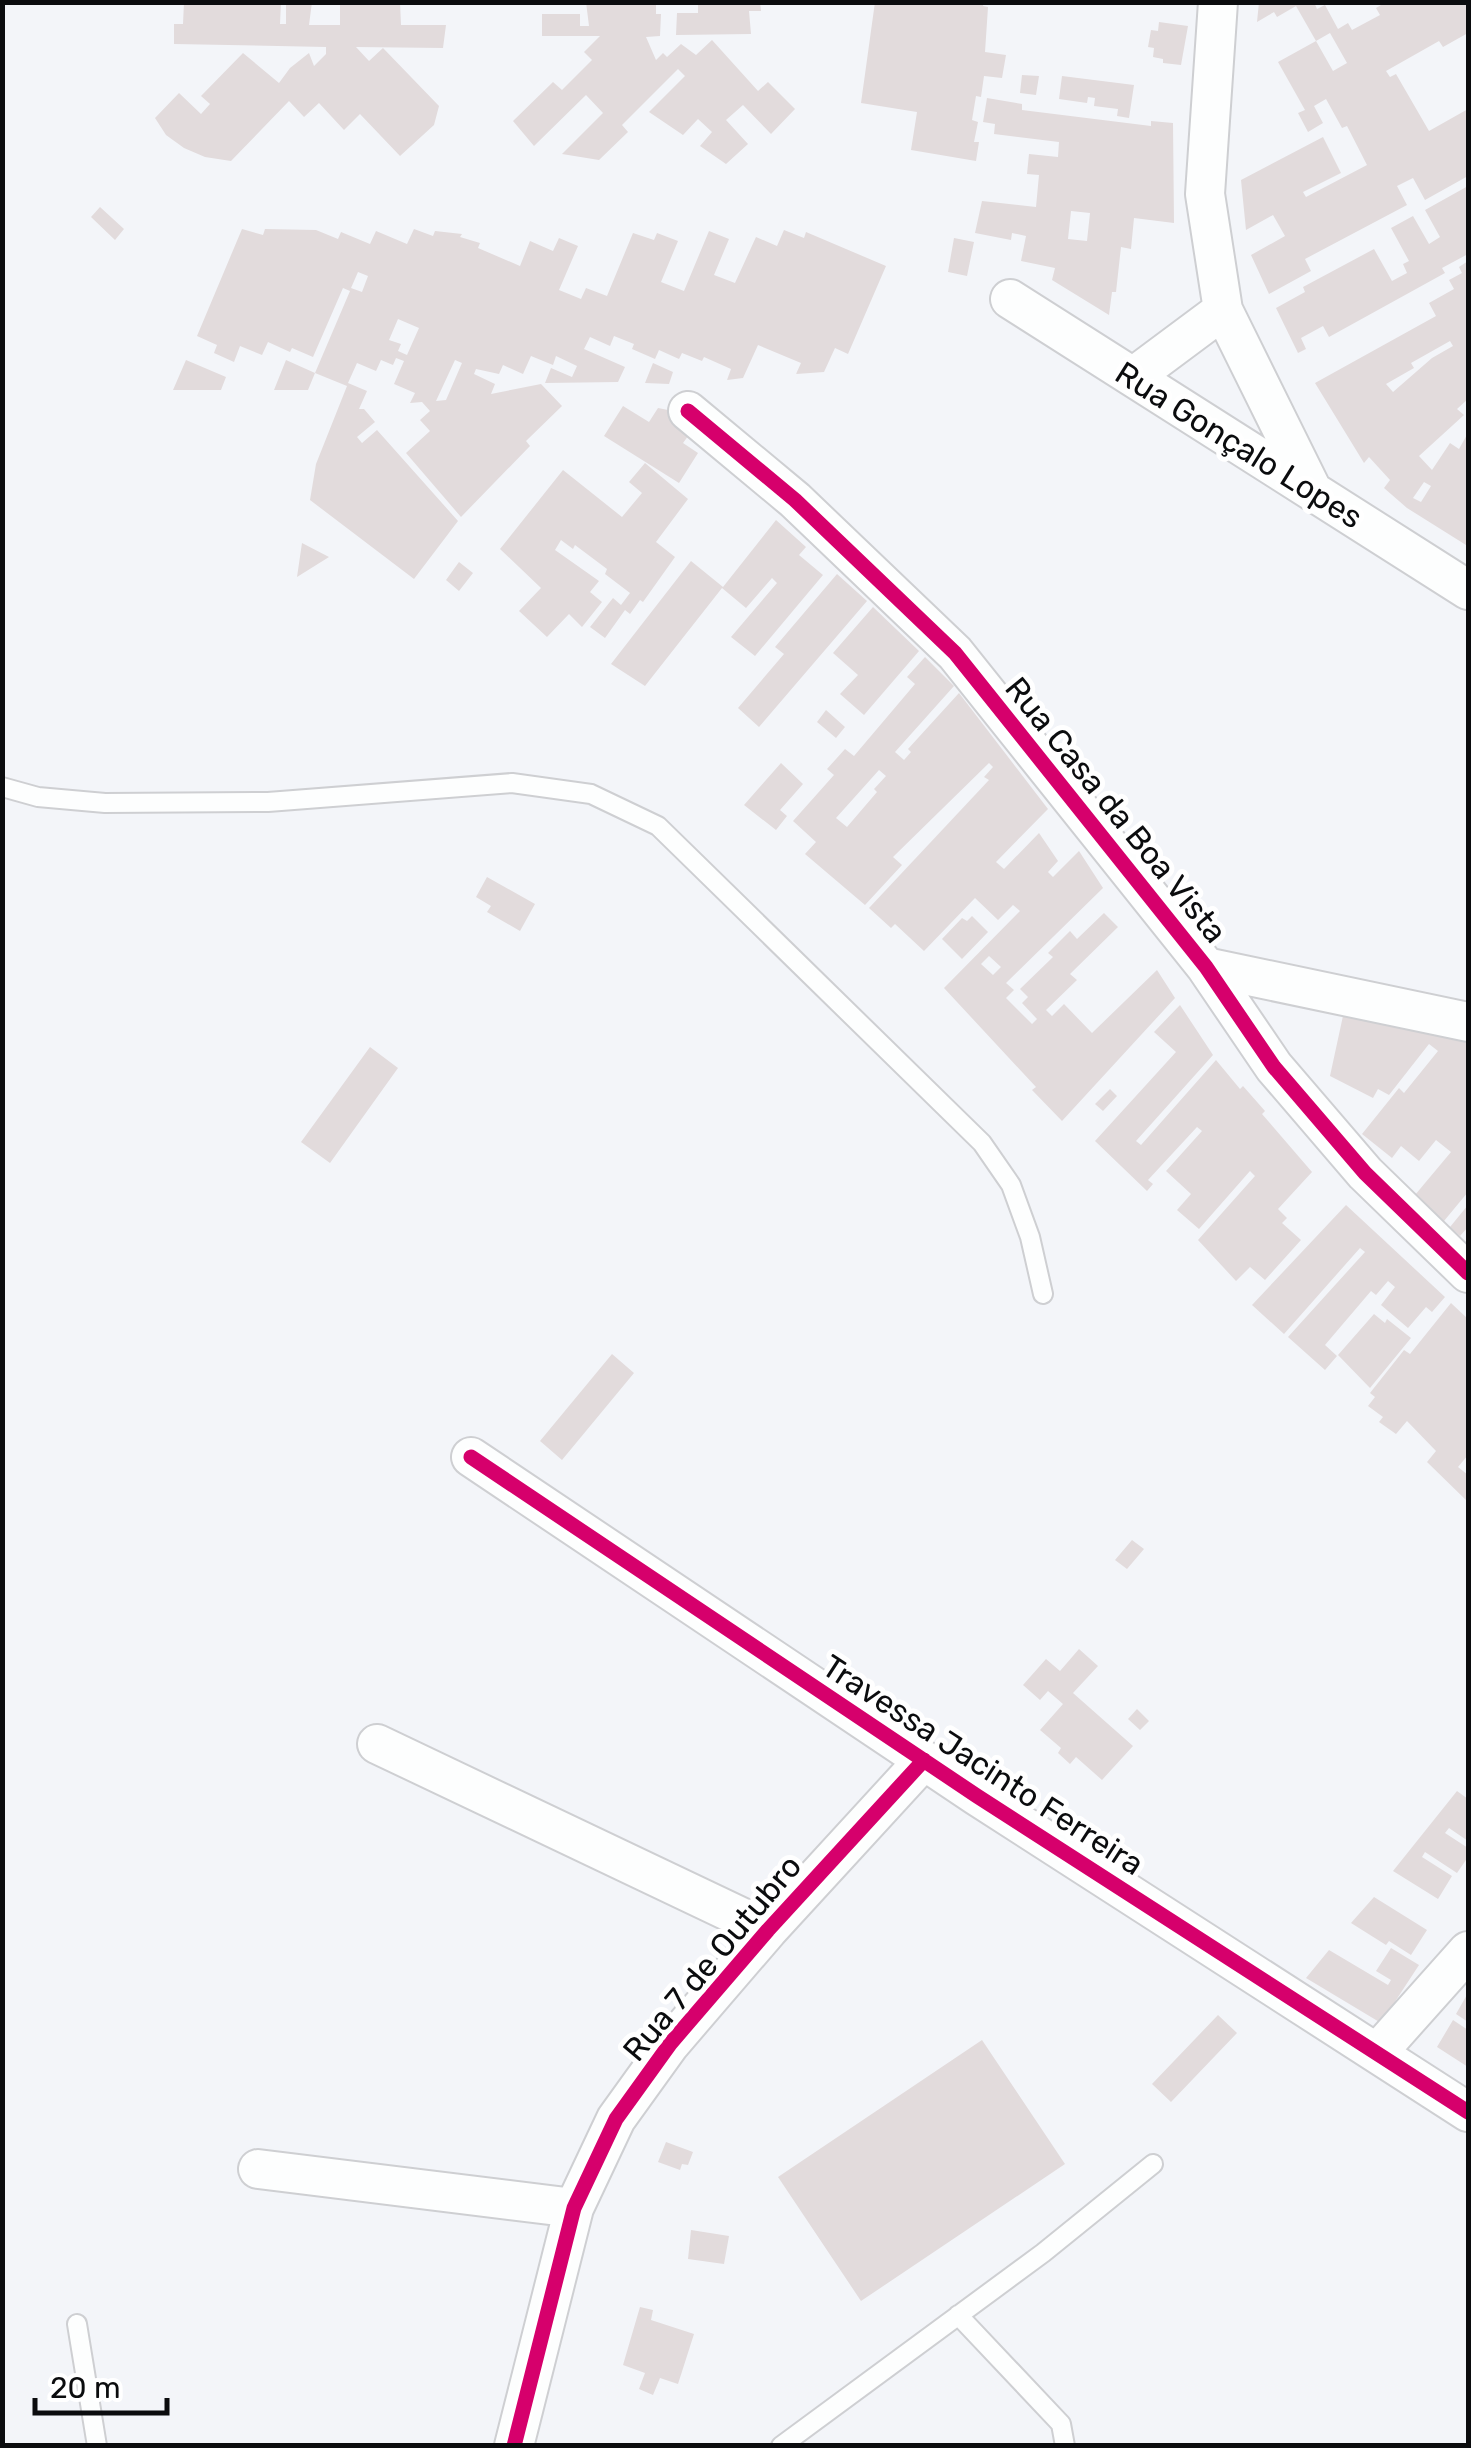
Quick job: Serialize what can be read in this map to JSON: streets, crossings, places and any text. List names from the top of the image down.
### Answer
{
  "streets": {
    "street": [
      "Rua Gonçalo Lopes",
      "Rua Casa da Boa Vista",
      "Travessa Jacinto Ferreira",
      "Rua 7 de Outubro"
    ]
  },
  "crossings": [
    ["Travessa Jacinto Ferreira", "Rua 7 de Outubro"]
  ],
  "scale_bar": "20 m"
}
